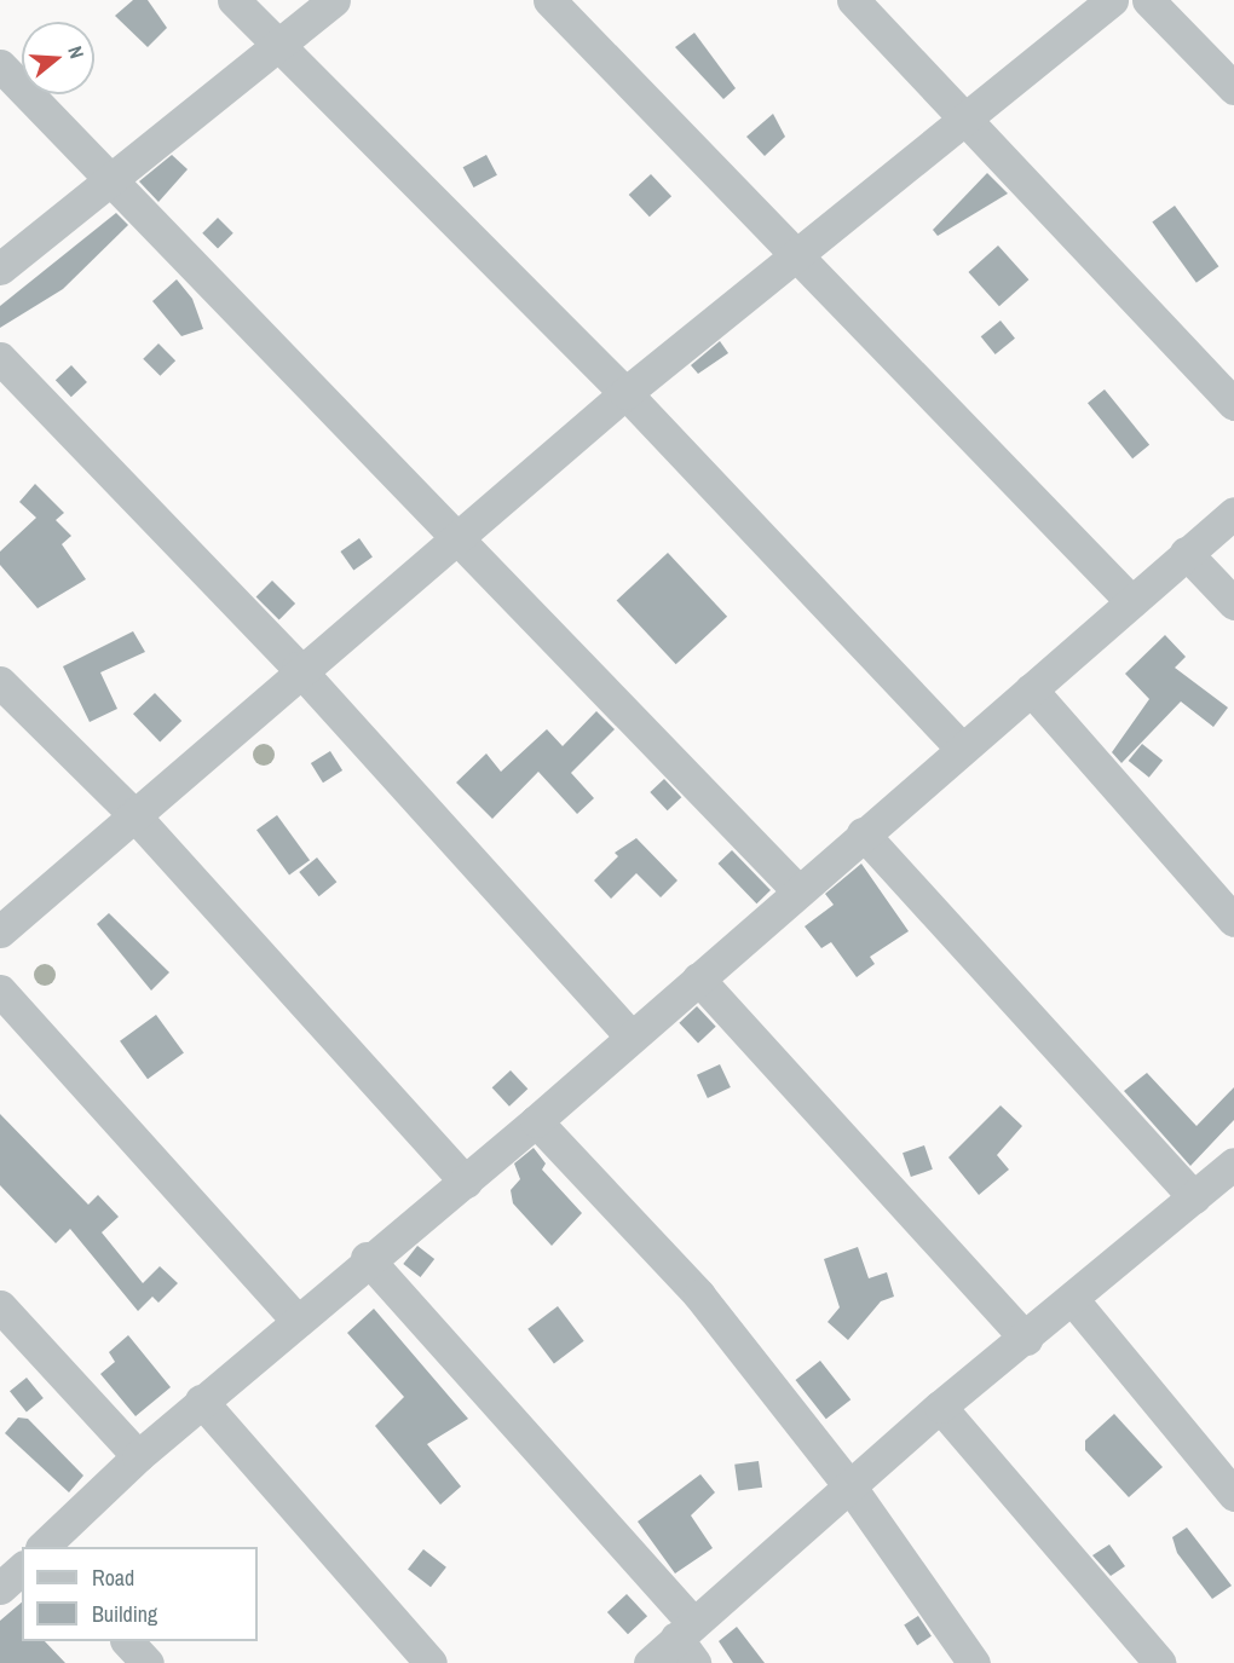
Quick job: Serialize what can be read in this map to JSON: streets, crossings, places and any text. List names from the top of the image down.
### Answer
{
  "legend": ["Road", "Building"],
  "north": "right"
}
